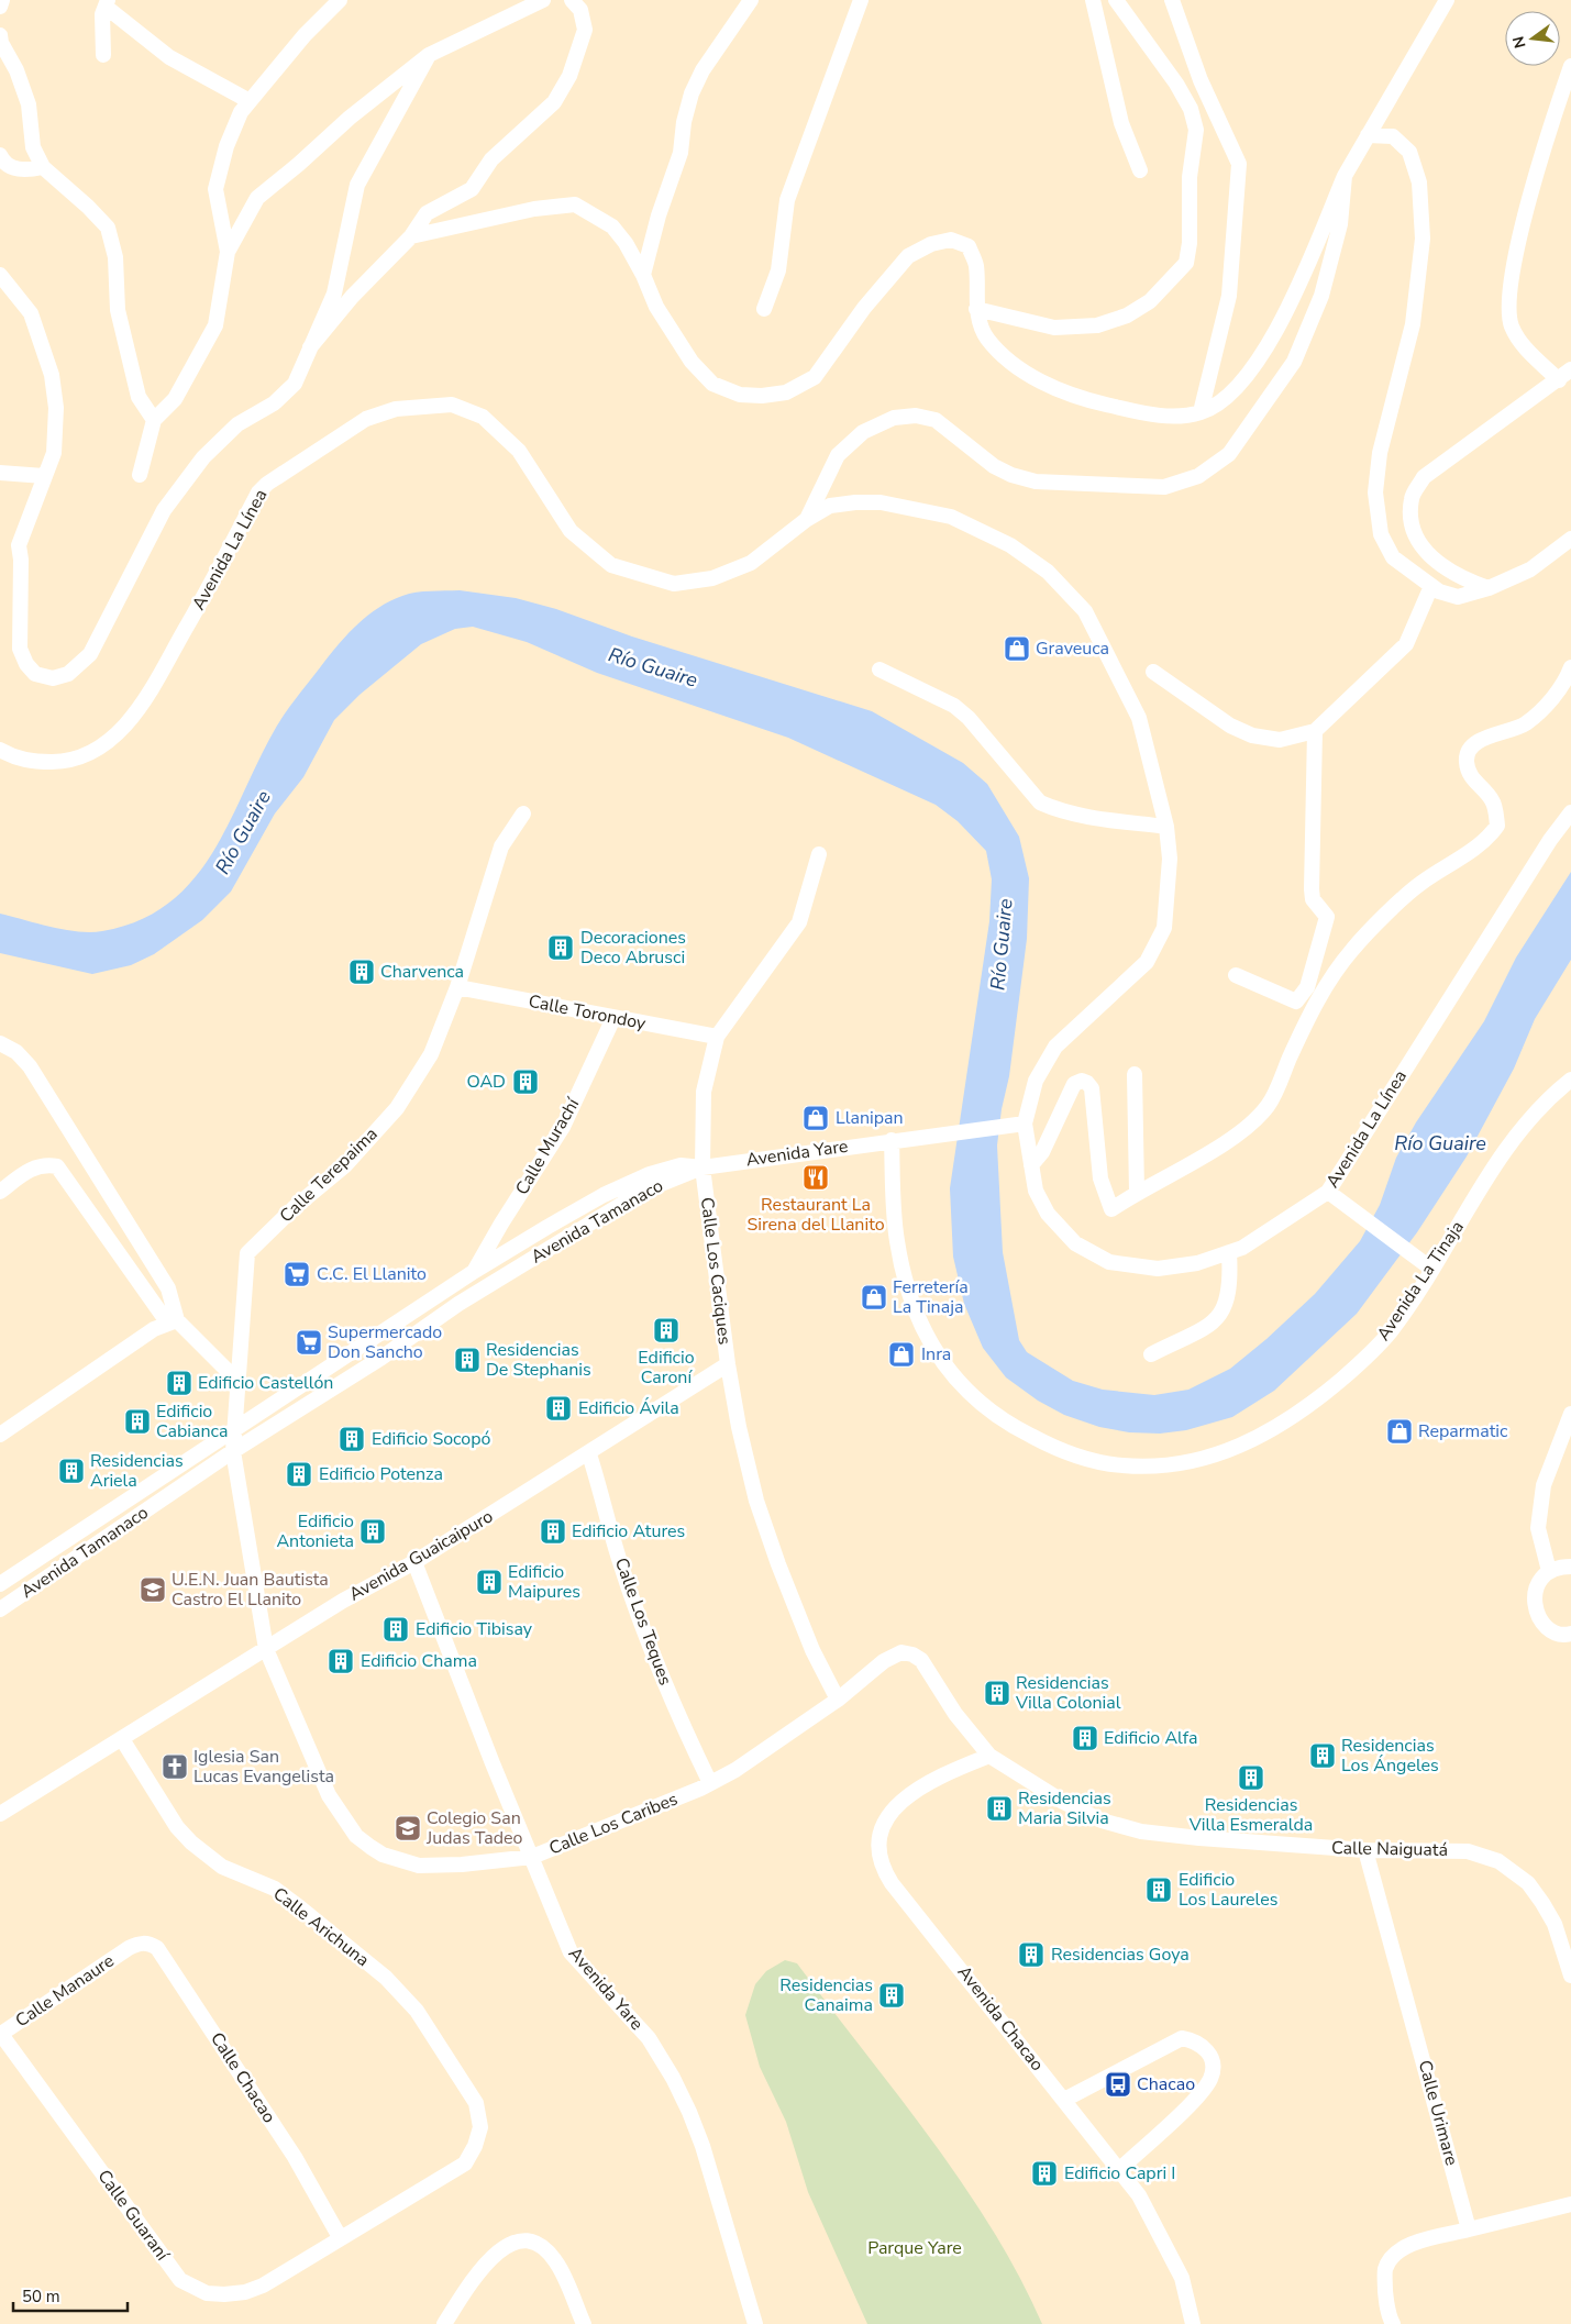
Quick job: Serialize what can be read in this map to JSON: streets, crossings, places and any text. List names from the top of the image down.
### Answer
{
  "streets": {
    "street": [
      "Avenida La Línea",
      "Calle Torondoy",
      "Calle Murachí",
      "Avenida Yare",
      "Calle Terepaima",
      "Avenida Tamanaco",
      "Calle Los Caciques",
      "Avenida La Tinaja",
      "Avenida Guaicaipuro",
      "Calle Los Teques",
      "Calle Los Caribes",
      "Calle Naiguatá",
      "Calle Arichuna",
      "Calle Manaure",
      "Avenida Chacao",
      "Calle Chacao",
      "Calle Urimare",
      "Calle Guaraní"
    ]
  },
  "crossings": [
    ["Avenida La Línea", "Avenida Yare"],
    ["Calle Torondoy", "Calle Murachí"],
    ["Calle Torondoy", "Calle Terepaima"],
    ["Calle Torondoy", "Calle Los Caciques"],
    ["Calle Murachí", "Avenida Tamanaco"],
    ["Avenida Yare", "Avenida Tamanaco"],
    ["Avenida Yare", "Calle Los Caciques"],
    ["Avenida Yare", "Avenida La Tinaja"],
    ["Avenida Yare", "Avenida Guaicaipuro"],
    ["Avenida Yare", "Calle Los Caribes"],
    ["Calle Terepaima", "Avenida Tamanaco"],
    ["Calle Terepaima", "Calle Los Caribes"],
    ["Avenida Tamanaco", "Calle Los Caciques"],
    ["Avenida Tamanaco", "Calle Los Caribes"],
    ["Calle Los Caciques", "Avenida Guaicaipuro"],
    ["Calle Los Caciques", "Calle Los Caribes"],
    ["Avenida Guaicaipuro", "Calle Los Teques"],
    ["Avenida Guaicaipuro", "Calle Los Caribes"],
    ["Avenida Guaicaipuro", "Calle Arichuna"],
    ["Calle Los Teques", "Calle Los Caribes"],
    ["Calle Los Caribes", "Calle Naiguatá"],
    ["Calle Naiguatá", "Avenida Chacao"],
    ["Calle Naiguatá", "Calle Urimare"],
    ["Calle Arichuna", "Calle Guaraní"],
    ["Calle Manaure", "Calle Chacao"],
    ["Calle Manaure", "Calle Guaraní"],
    ["Calle Chacao", "Calle Guaraní"]
  ],
  "water": ["Río Guaire"],
  "parks": ["Parque Yare"],
  "places": {
    "shop": [
      "Graveuca",
      "Llanipan",
      "Ferretería La Tinaja",
      "Inra",
      "Reparmatic"
    ],
    "building": [
      "Decoraciones Deco Abrusci",
      "Charvenca",
      "OAD",
      "Edificio Caroní",
      "Residencias De Stephanis",
      "Edificio Castellón",
      "Edificio Ávila",
      "Edificio Cabianca",
      "Edificio Socopó",
      "Residencias Ariela",
      "Edificio Potenza",
      "Edificio Antonieta",
      "Edificio Atures",
      "Edificio Maipures",
      "Edificio Tibisay",
      "Edificio Chama",
      "Residencias Villa Colonial",
      "Edificio Alfa",
      "Residencias Los Ángeles",
      "Residencias Villa Esmeralda",
      "Residencias Maria Silvia",
      "Edificio Los Laureles",
      "Residencias Goya",
      "Residencias Canaima",
      "Edificio Capri I"
    ],
    "restaurant": ["Restaurant La Sirena del Llanito"],
    "supermarket": ["C.C. El Llanito", "Supermercado Don Sancho"],
    "school or university": ["U.E.N. Juan Bautista Castro El Llanito", "Colegio San Judas Tadeo"],
    "church": ["Iglesia San Lucas Evangelista"],
    "bus stop": ["Chacao"]
  },
  "scale_bar": "50 m",
  "north": "left"
}
